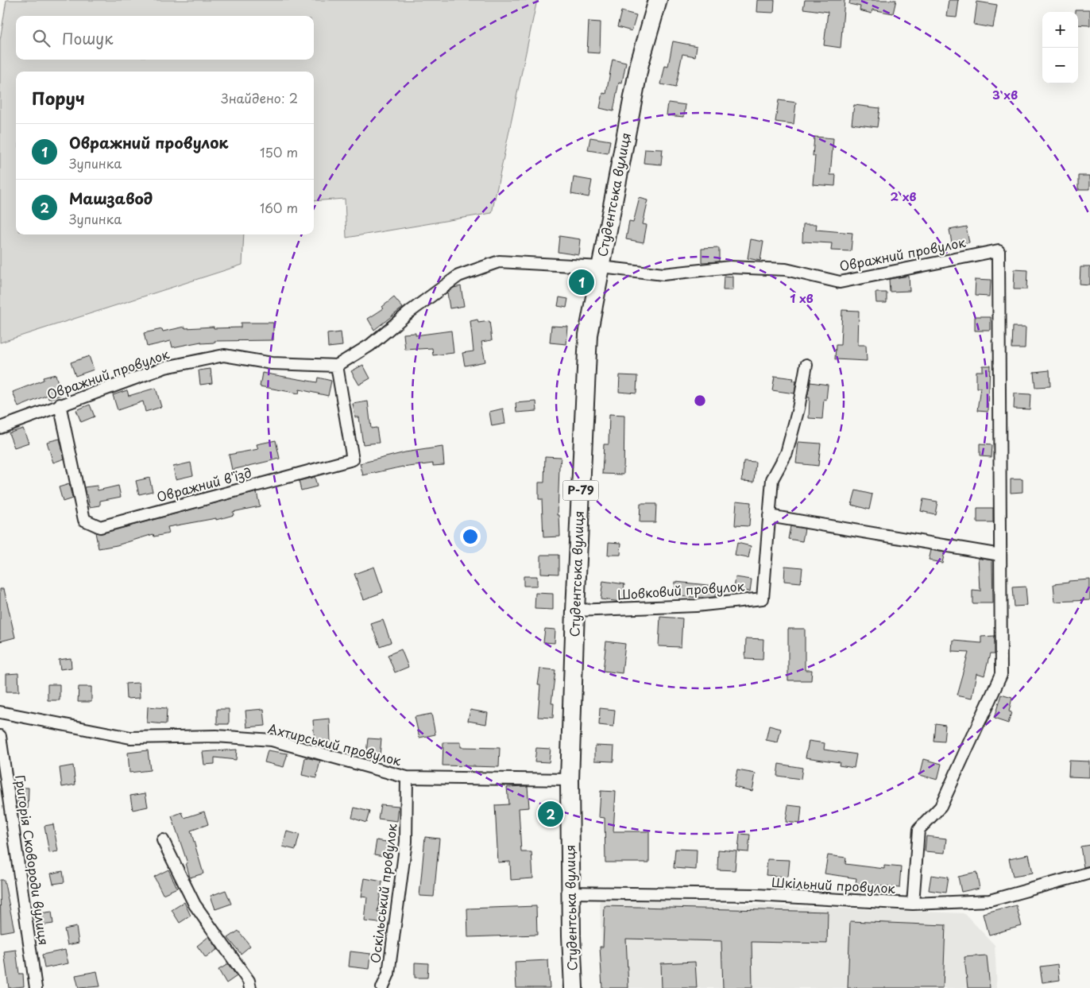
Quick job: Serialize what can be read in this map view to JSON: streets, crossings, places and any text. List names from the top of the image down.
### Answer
{
  "streets": {
    "main road": ["Студентська вулиця", "Р-79"],
    "street": [
      "Овражний провулок",
      "Овражний в'їзд",
      "Шовковий провулок",
      "Ахтирський провулок",
      "Григорія Сковороди вулиця",
      "Шкільний провулок",
      "Оскільський провулок"
    ]
  },
  "crossings": [
    ["Студентська вулиця", "Овражний провулок"],
    ["Студентська вулиця", "Шовковий провулок"],
    ["Студентська вулиця", "Ахтирський провулок"],
    ["Студентська вулиця", "Шкільний провулок"],
    ["Овражний провулок", "Овражний в'їзд"],
    ["Ахтирський провулок", "Оскільський провулок"]
  ],
  "page": {
    "map_buttons": ["+", "−"],
    "search": "Пошук",
    "heading": ["Поруч", "Знайдено: 2"],
    "list": [
      {
        "mark": "1",
        "name": "Овражний провулок",
        "note": "Зупинка",
        "value": "150 m"
      },
      {
        "mark": "2",
        "name": "Машзавод",
        "note": "Зупинка",
        "value": "160 m"
      }
    ],
    "pins": ["1", "2"]
  },
  "rings": ["3 хв", "2 хв", "1 хв"]
}
